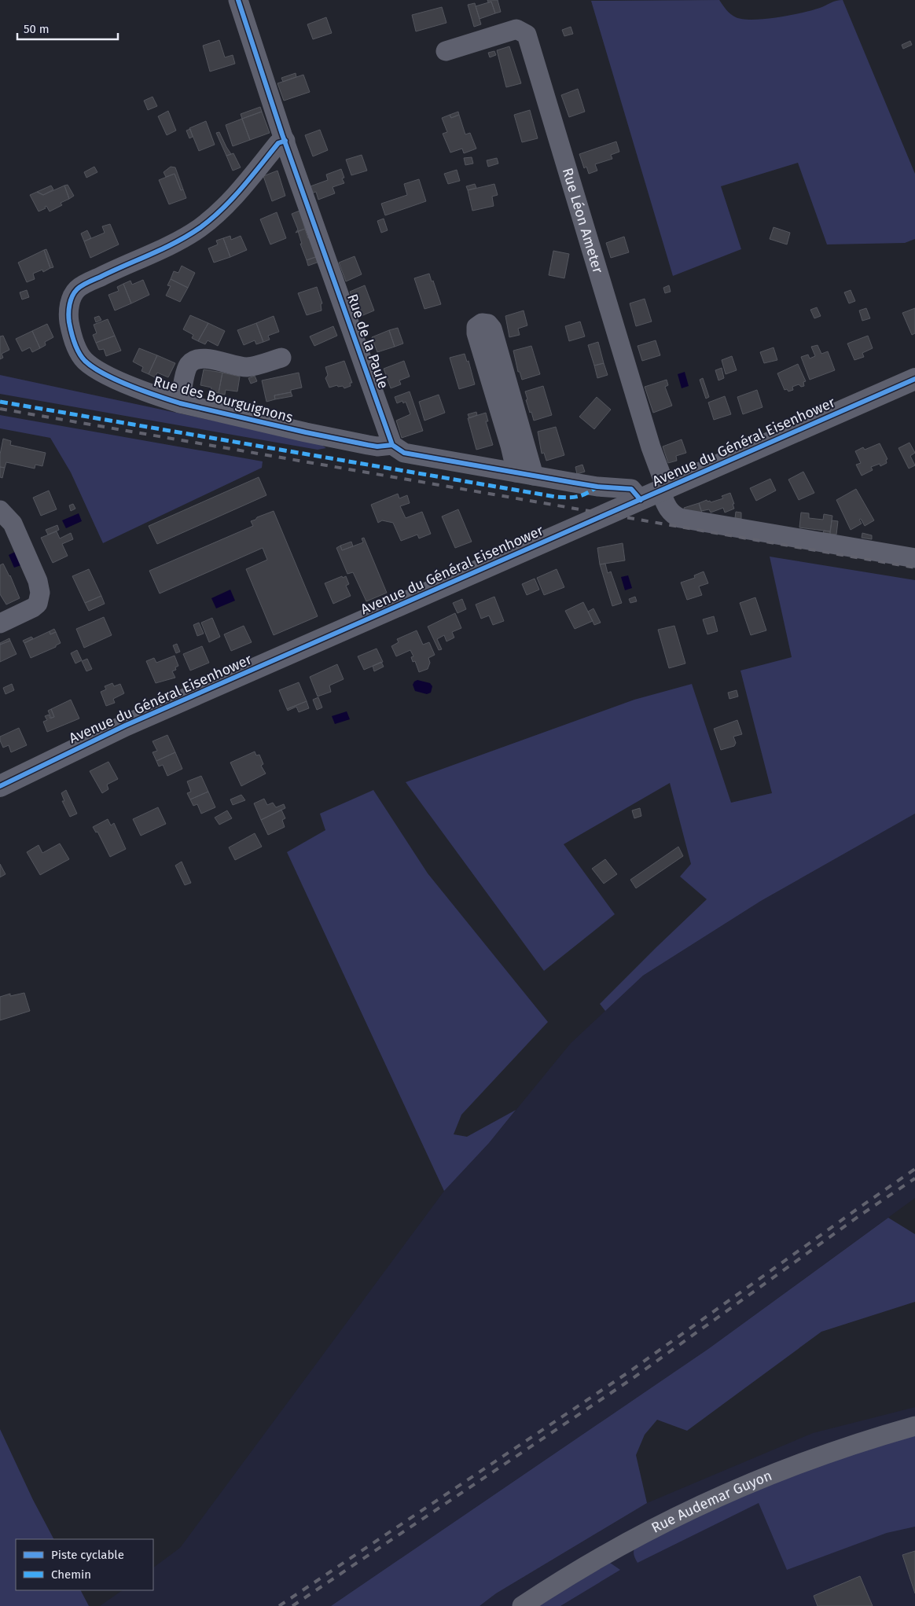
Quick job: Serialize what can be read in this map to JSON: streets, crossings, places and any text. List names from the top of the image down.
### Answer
{
  "streets": {
    "main road": ["Avenue du Général Eisenhower"],
    "street": [
      "Rue Léon Ameter",
      "Rue de la Paule",
      "Rue des Bourguignons",
      "Rue Audemar Guyon"
    ]
  },
  "crossings": [
    ["Rue Léon Ameter", "Avenue du Général Eisenhower"],
    ["Rue de la Paule", "Rue des Bourguignons"]
  ],
  "legend": ["Piste cyclable", "Chemin"],
  "scale_bar": "50 m"
}
